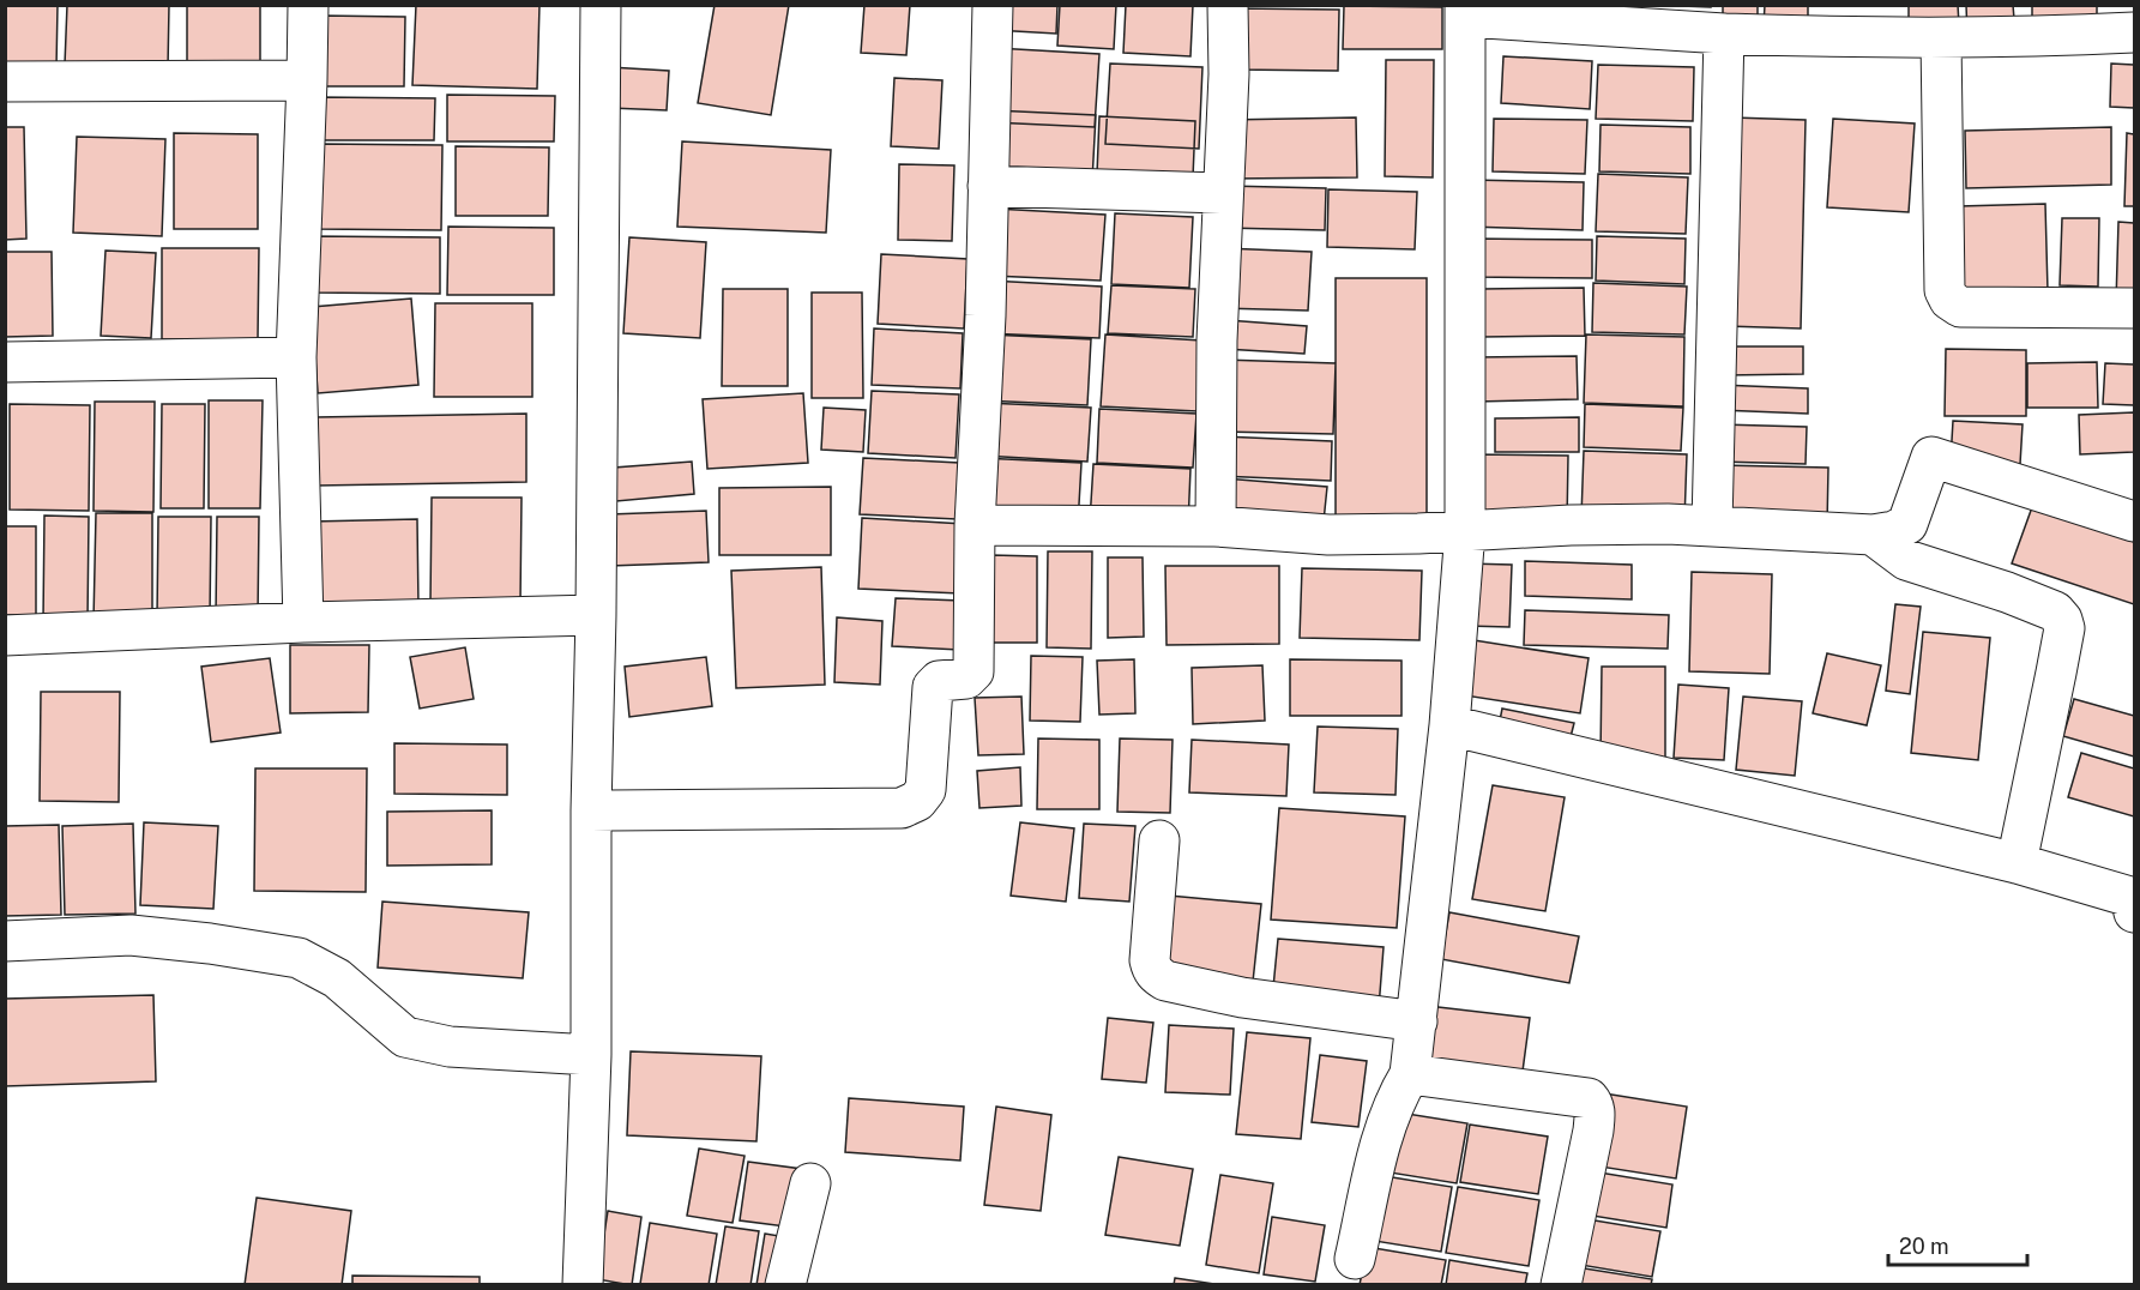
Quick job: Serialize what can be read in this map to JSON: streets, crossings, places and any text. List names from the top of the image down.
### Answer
{
  "scale_bar": "20 m"
}
